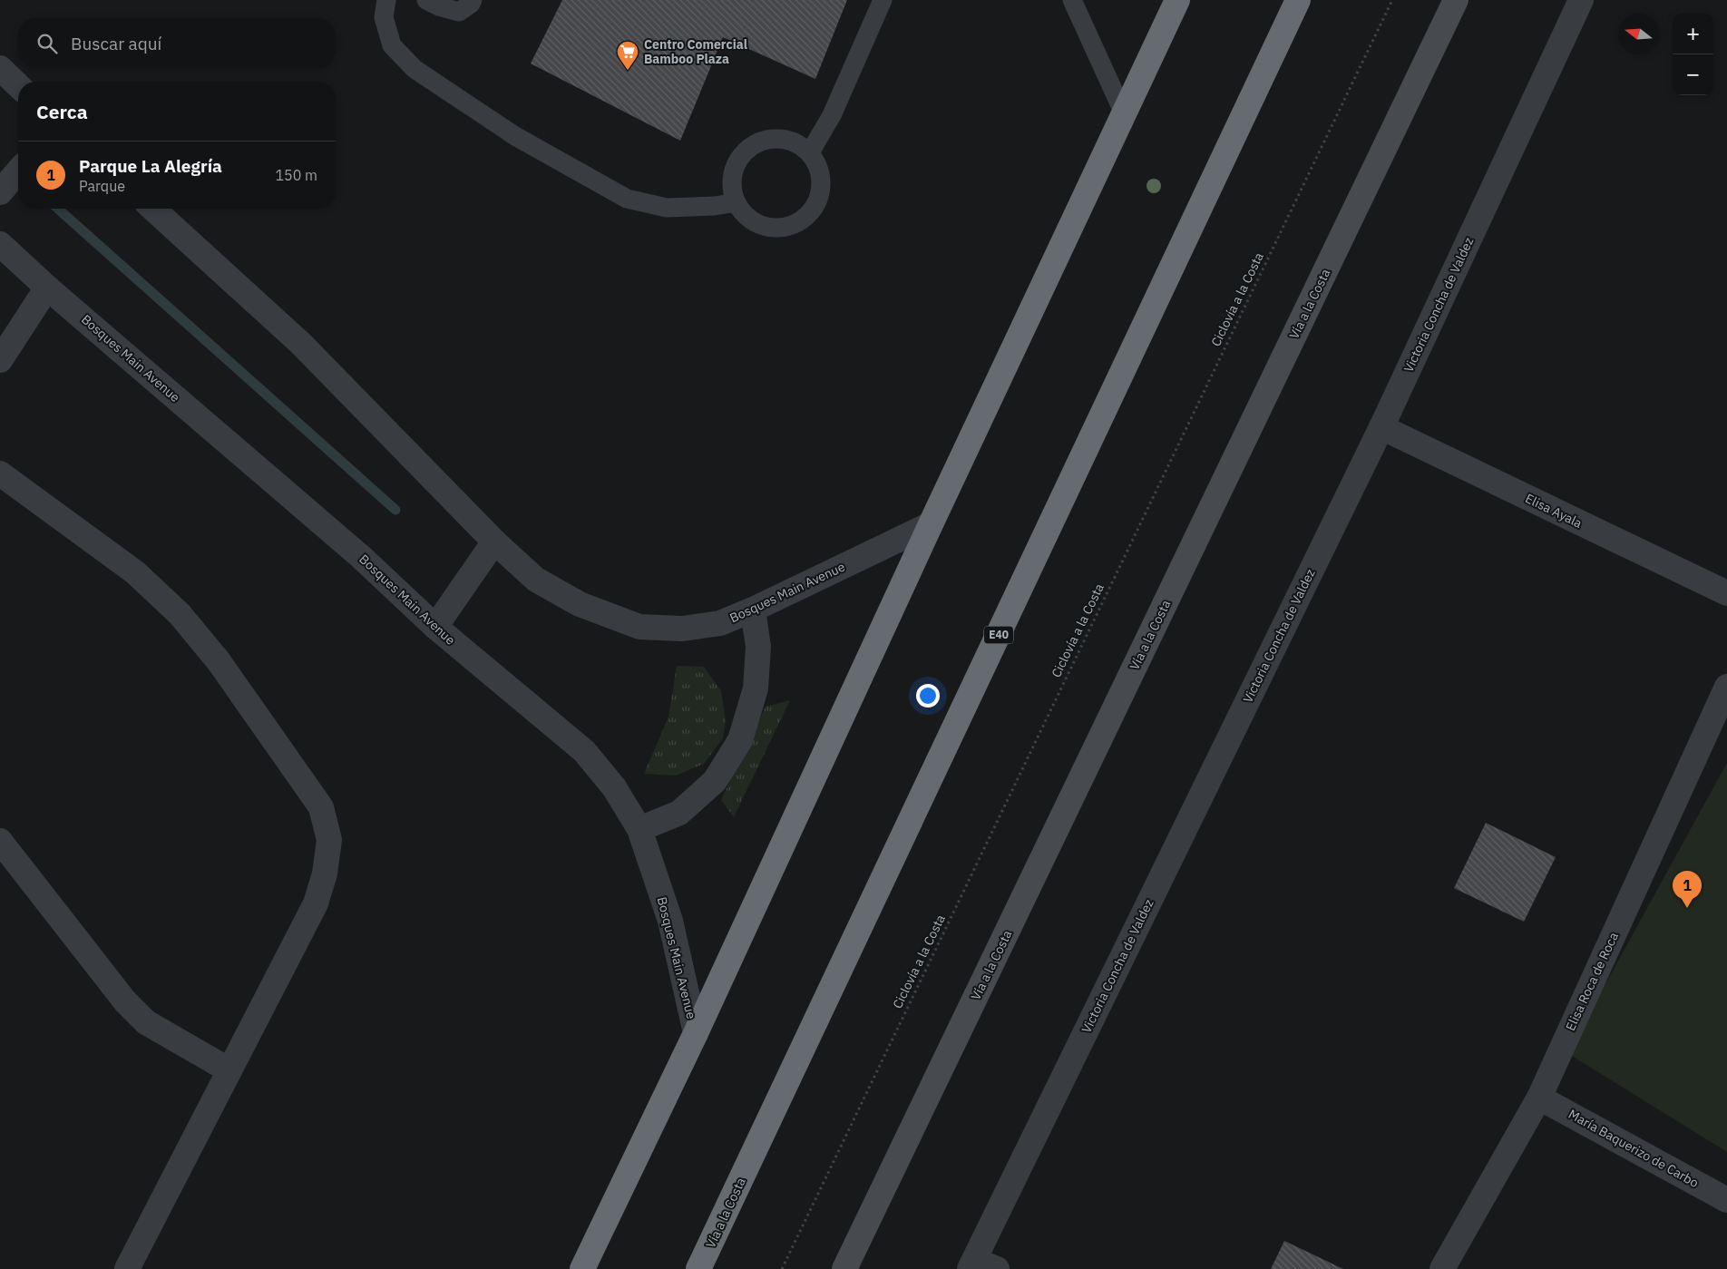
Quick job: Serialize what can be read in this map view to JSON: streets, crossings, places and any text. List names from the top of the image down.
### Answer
{
  "streets": {
    "highway": ["Vía a la Costa", "E40"],
    "street": [
      "Victoria Concha de Valdez",
      "Bosques Main Avenue",
      "Elisa Ayala",
      "Elisa Roca de Roca",
      "María Baquerizo de Carbo"
    ],
    "path": ["Ciclovía a la Costa"]
  },
  "crossings": [
    ["Victoria Concha de Valdez", "Elisa Ayala"],
    ["Elisa Roca de Roca", "María Baquerizo de Carbo"]
  ],
  "places": {
    "supermarket": ["Centro Comercial Bamboo Plaza"]
  },
  "north": "left",
  "page": {
    "map_buttons": ["+", "−"],
    "search": "Buscar aquí",
    "heading": "Cerca",
    "list": [
      {
        "mark": "1",
        "name": "Parque La Alegría",
        "note": "Parque",
        "value": "150 m"
      }
    ],
    "pins": "1"
  }
}
